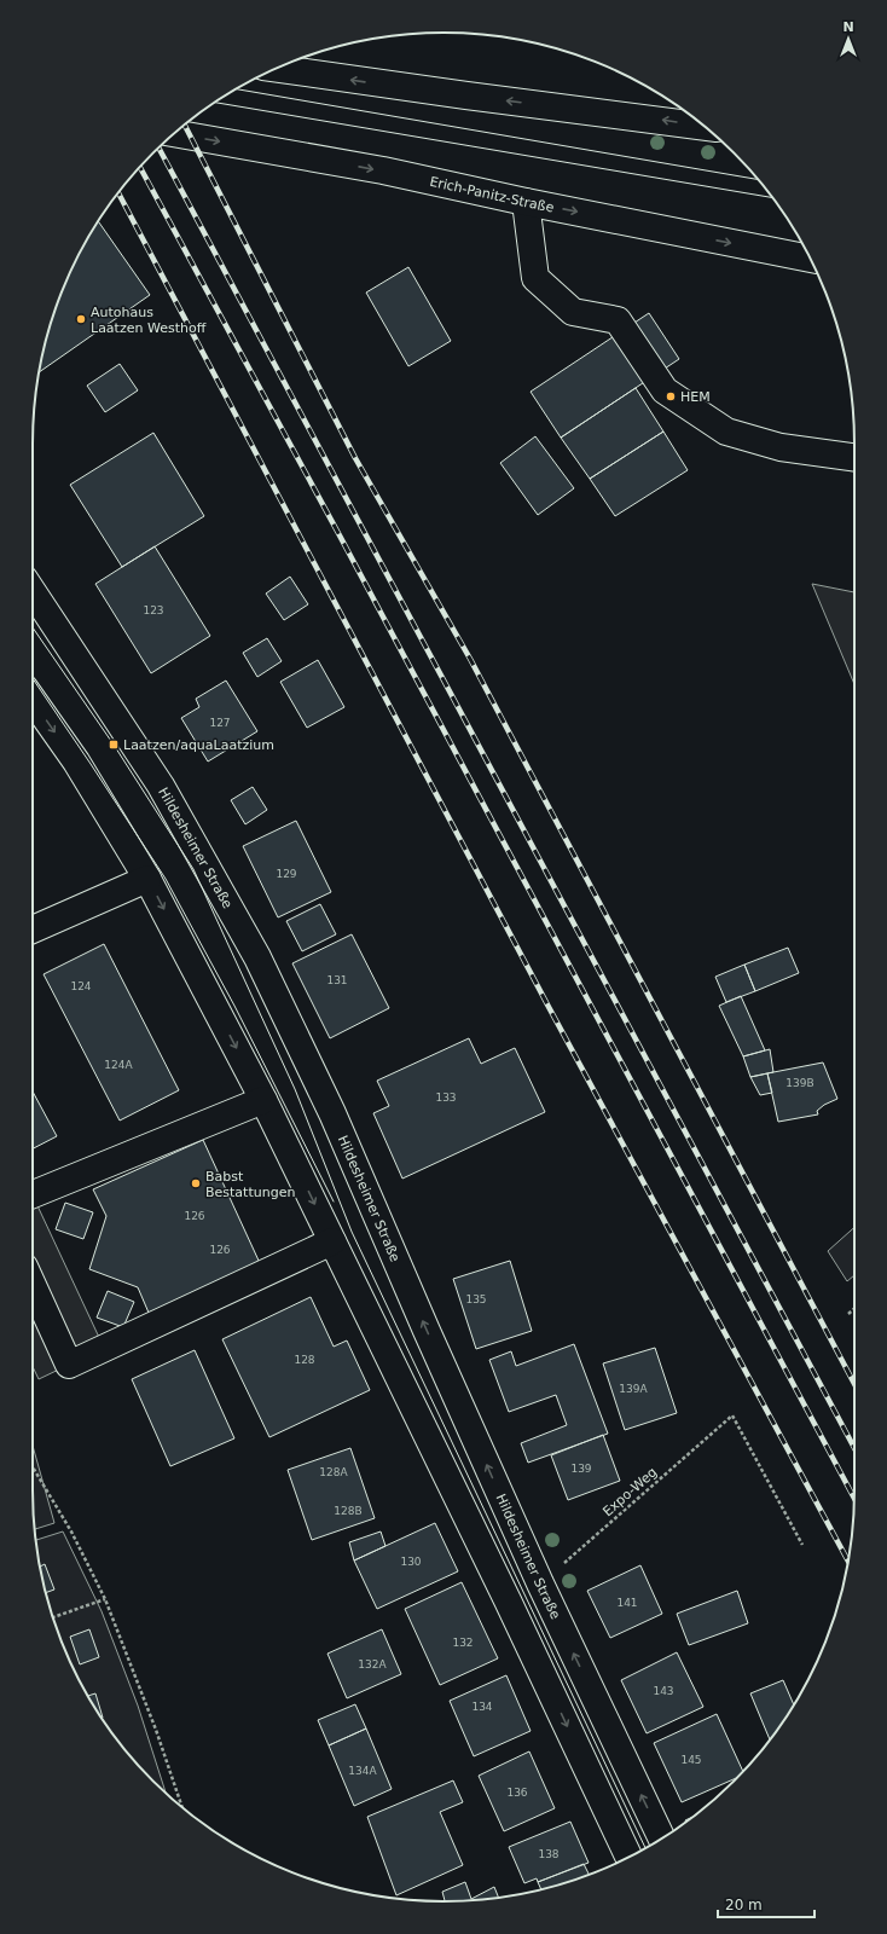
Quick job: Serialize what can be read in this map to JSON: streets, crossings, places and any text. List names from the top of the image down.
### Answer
{
  "streets": {
    "street": ["Erich-Panitz-Straße", "Hildesheimer Straße"],
    "path": ["Expo-Weg"]
  },
  "crossings": [
    ["Hildesheimer Straße", "Expo-Weg"]
  ],
  "places": {
    "other": ["Autohaus Laatzen Westhoff", "HEM", "Babst Bestattungen"],
    "transit": ["Laatzen/aquaLaatzium"]
  },
  "house_numbers": [
    "123",
    "127",
    "129",
    "131",
    "124",
    "124A",
    "139B",
    "133",
    "126",
    "126",
    "135",
    "128",
    "139A",
    "139",
    "128A",
    "128B",
    "130",
    "141",
    "132",
    "132A",
    "143",
    "134",
    "145",
    "134A",
    "136",
    "138"
  ],
  "scale_bar": "20 m",
  "north": "top"
}
